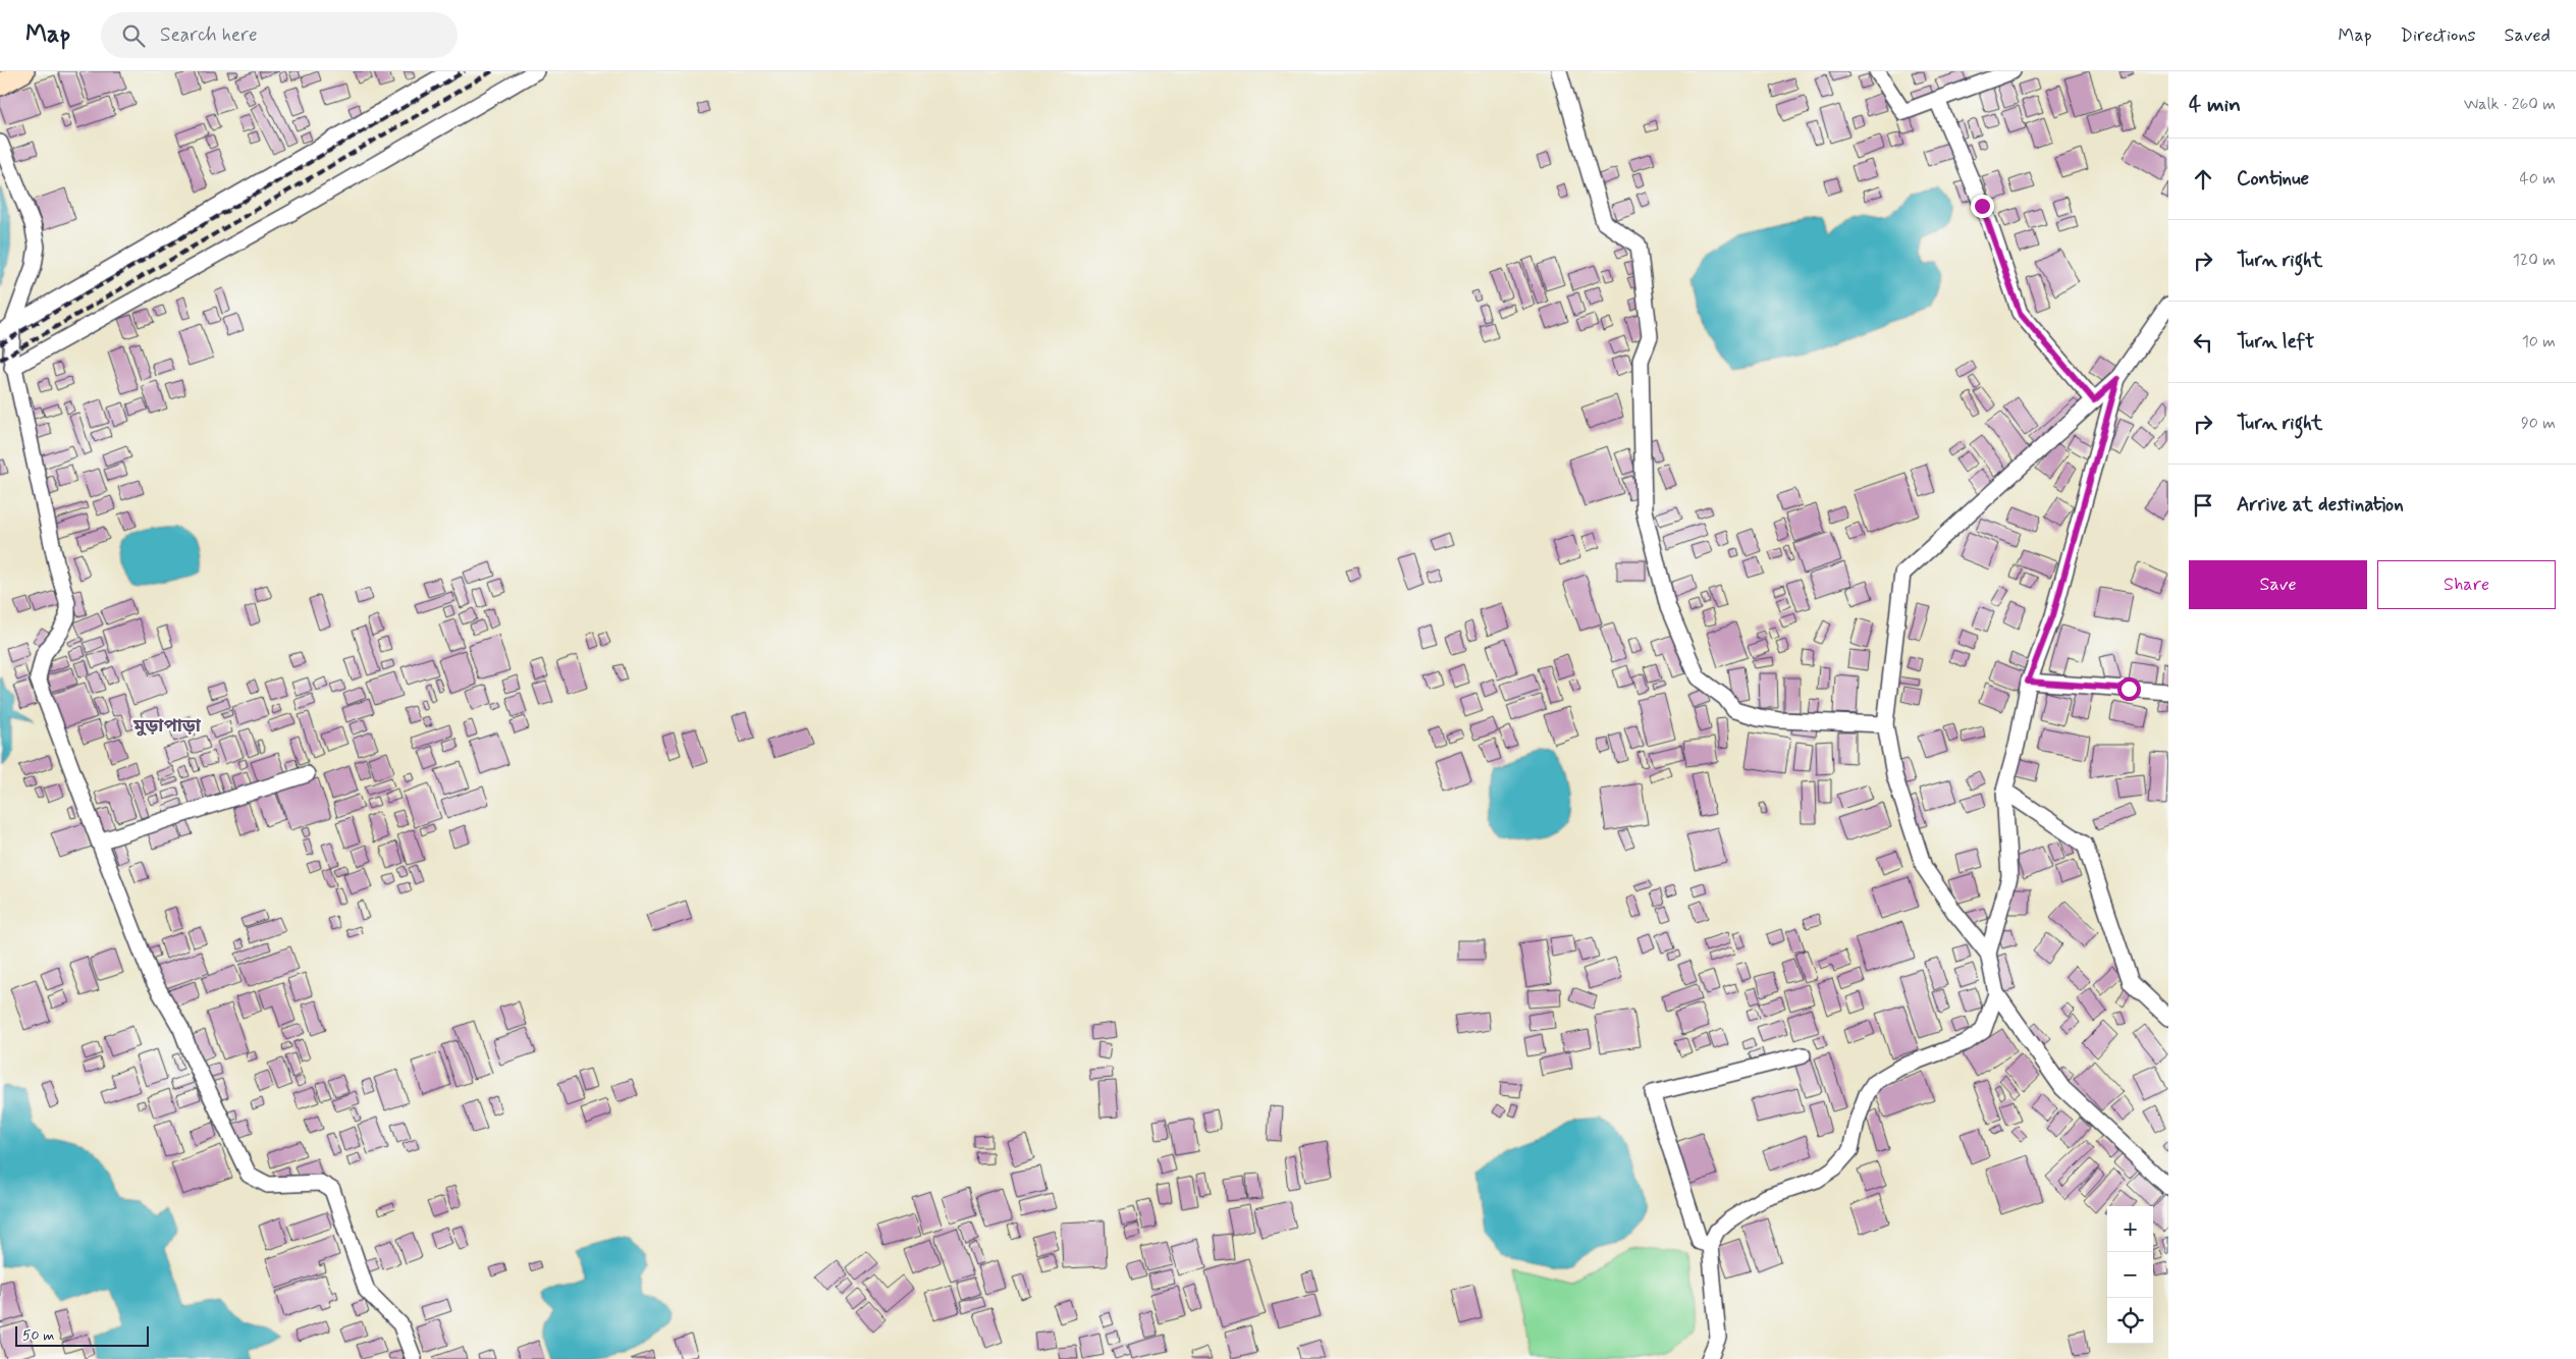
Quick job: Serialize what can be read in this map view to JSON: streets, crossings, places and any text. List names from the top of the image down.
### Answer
{
  "districts": ["মুড়াপাড়া"],
  "scale_bar": "50 m",
  "page": {
    "header": "Map",
    "search": "Search here",
    "nav": ["Map", "Directions", "Saved"],
    "heading": ["4 min", "Walk · 260 m"],
    "list": [
      ["Continue", "40 m"],
      ["Turn right", "120 m"],
      ["Turn left", "10 m"],
      ["Turn right", "90 m"],
      "Arrive at destination"
    ],
    "buttons": ["Save", "Share"],
    "map_buttons": ["+", "−"],
    "scale": "50 m"
  }
}
